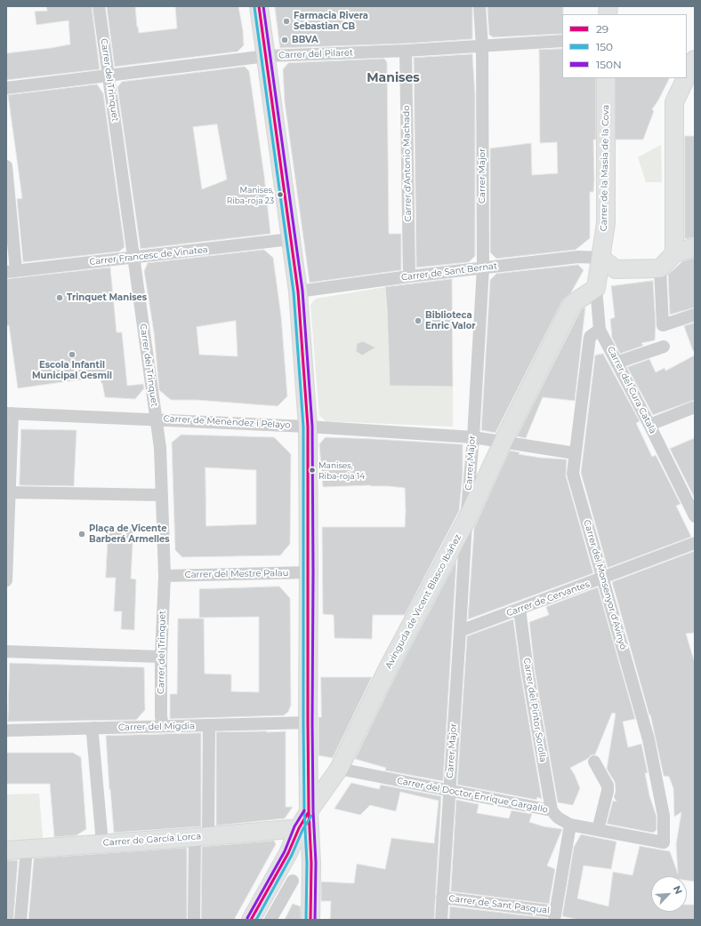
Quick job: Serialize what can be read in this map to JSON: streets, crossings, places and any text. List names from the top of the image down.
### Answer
{
  "streets": {
    "street": [
      "Carrer del Pilaret",
      "Carrer del Trinquet",
      "Carrer d'Antonio Machado",
      "Carrer de la Masia de la Cova",
      "Carrer Major",
      "Carrer Francesc de Vinatea",
      "Carrer de Sant Bernat",
      "Carrer del Cura Català",
      "Carrer de Menéndez i Pelayo",
      "Carrer del Mestre Palau",
      "Carrer del Monsenyor d'Avinyó",
      "Carrer de Cervantes",
      "Avinguda de Vicent Blasco Ibáñez",
      "Carrer del Pintor Sorolla",
      "Carrer del Migdia",
      "Carrer del Doctor Enrique Gargallo",
      "Carrer de García Lorca",
      "Carrer de Sant Pasqual"
    ]
  },
  "crossings": [
    ["Carrer del Pilaret", "Carrer del Trinquet"],
    ["Carrer del Pilaret", "Carrer d'Antonio Machado"],
    ["Carrer del Pilaret", "Carrer Major"],
    ["Carrer del Trinquet", "Carrer Francesc de Vinatea"],
    ["Carrer del Trinquet", "Carrer de Menéndez i Pelayo"],
    ["Carrer del Trinquet", "Carrer del Mestre Palau"],
    ["Carrer del Trinquet", "Carrer del Migdia"],
    ["Carrer d'Antonio Machado", "Carrer de Sant Bernat"],
    ["Carrer de la Masia de la Cova", "Carrer de Sant Bernat"],
    ["Carrer de la Masia de la Cova", "Carrer del Cura Català"],
    ["Carrer Major", "Carrer de Sant Bernat"],
    ["Carrer Major", "Carrer de Menéndez i Pelayo"],
    ["Carrer Major", "Carrer de Cervantes"],
    ["Carrer Major", "Avinguda de Vicent Blasco Ibáñez"],
    ["Carrer Major", "Carrer del Doctor Enrique Gargallo"],
    ["Carrer Major", "Carrer de Sant Pasqual"],
    ["Carrer de Sant Bernat", "Carrer del Cura Català"],
    ["Carrer del Cura Català", "Carrer del Monsenyor d'Avinyó"],
    ["Carrer del Cura Català", "Avinguda de Vicent Blasco Ibáñez"],
    ["Carrer de Menéndez i Pelayo", "Carrer del Monsenyor d'Avinyó"],
    ["Carrer de Menéndez i Pelayo", "Avinguda de Vicent Blasco Ibáñez"],
    ["Carrer del Monsenyor d'Avinyó", "Carrer de Cervantes"],
    ["Carrer del Monsenyor d'Avinyó", "Carrer del Doctor Enrique Gargallo"],
    ["Carrer de Cervantes", "Carrer del Pintor Sorolla"],
    ["Avinguda de Vicent Blasco Ibáñez", "Carrer del Doctor Enrique Gargallo"],
    ["Avinguda de Vicent Blasco Ibáñez", "Carrer de García Lorca"],
    ["Carrer del Pintor Sorolla", "Carrer del Doctor Enrique Gargallo"]
  ],
  "districts": ["Manises"],
  "places": [
    "Farmacia Rivera Sebastian CB",
    "BBVA",
    "Manises, Riba-roja 23",
    "Trinquet Manises",
    "Biblioteca Enric Valor",
    "Escola Infantil Municipal Gesmil",
    "Manises, Riba-roja 14",
    "Plaça de Vicente Barberá Armelles"
  ],
  "lines": ["transit line 29", "transit line 150N", "transit line 150"],
  "legend": ["29", "150", "150N"],
  "north": "top right"
}
